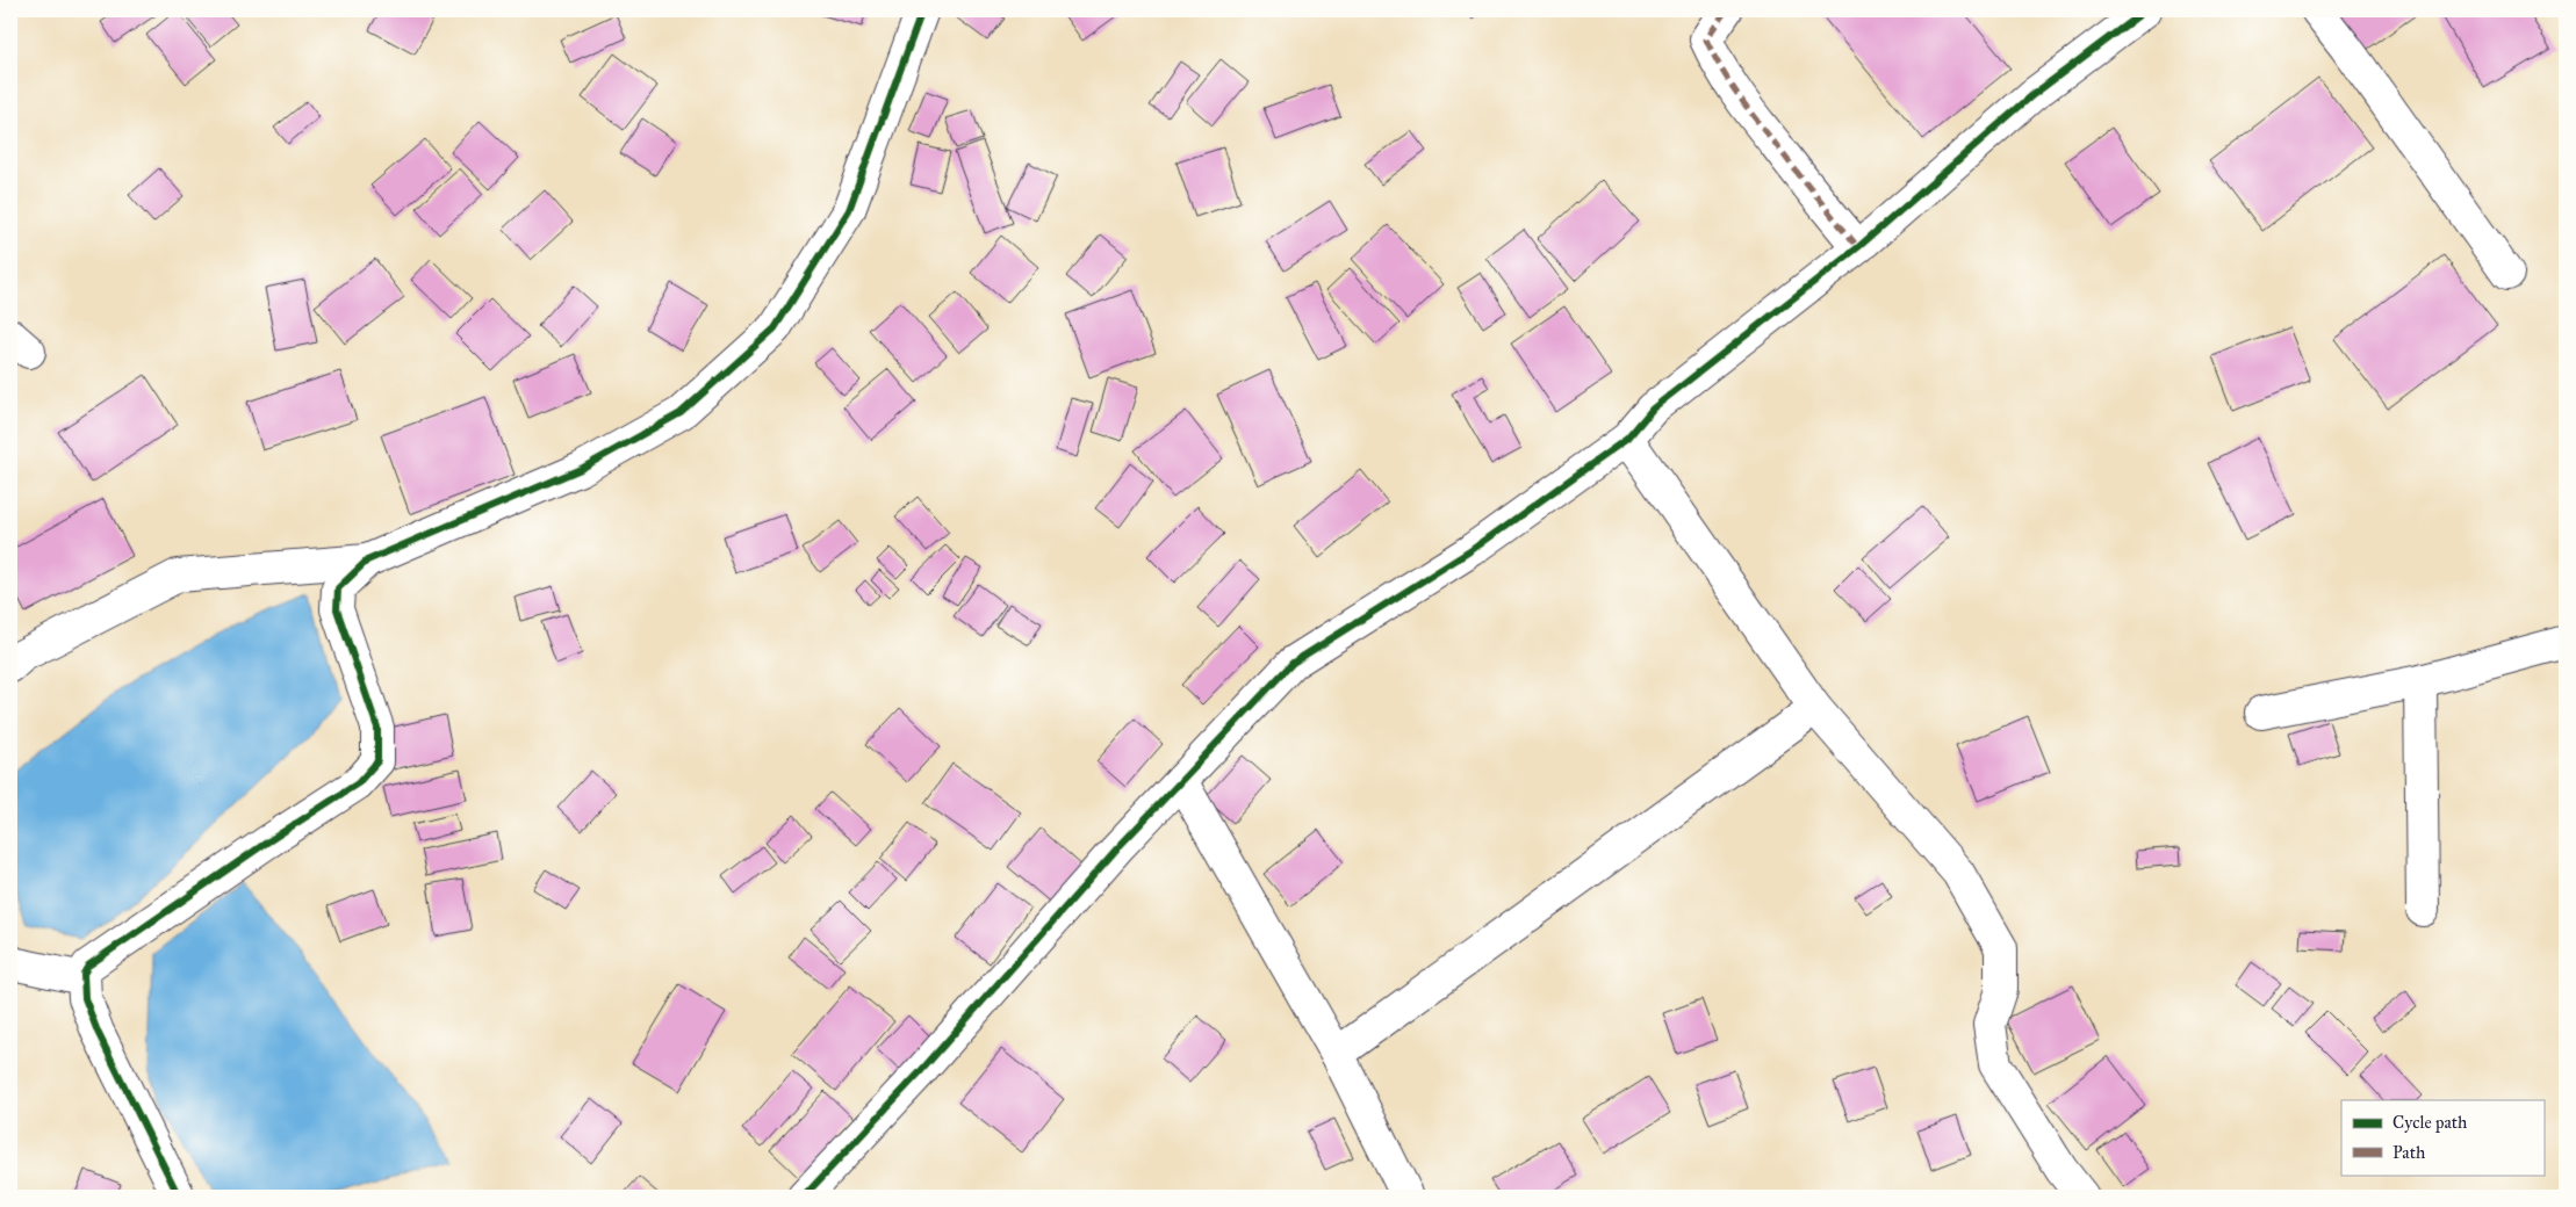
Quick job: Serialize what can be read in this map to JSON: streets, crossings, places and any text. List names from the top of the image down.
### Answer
{
  "legend": ["Cycle path", "Path"]
}
